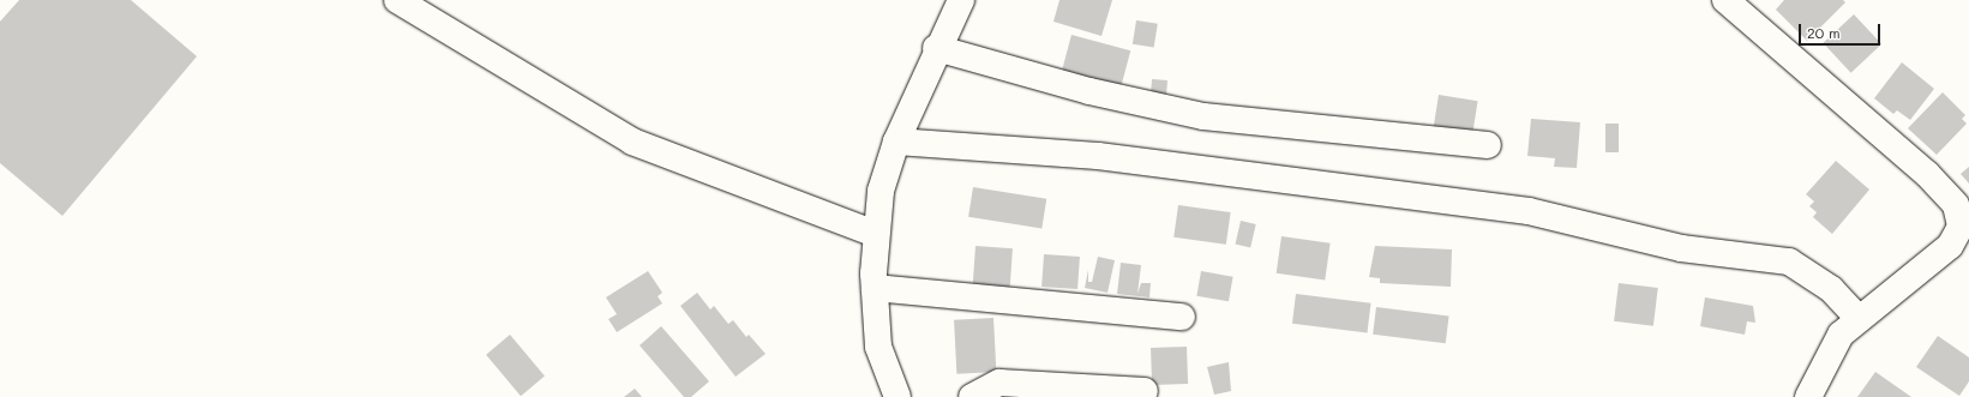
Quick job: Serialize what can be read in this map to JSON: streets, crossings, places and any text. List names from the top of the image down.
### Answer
{
  "scale_bar": "20 m"
}
